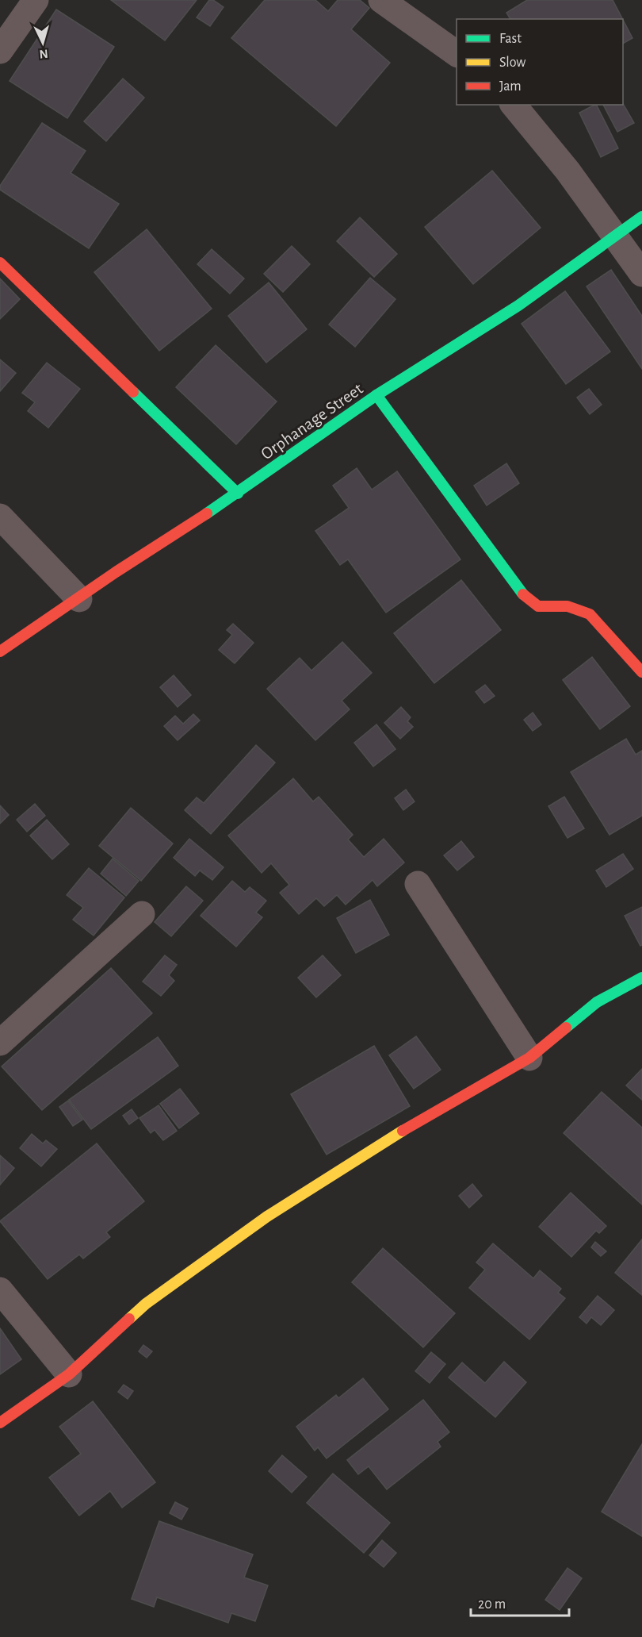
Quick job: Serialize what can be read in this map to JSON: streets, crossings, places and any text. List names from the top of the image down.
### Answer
{
  "streets": {
    "street": ["Orphanage Street"]
  },
  "legend": ["Fast", "Slow", "Jam"],
  "scale_bar": "20 m",
  "north": "bottom"
}
